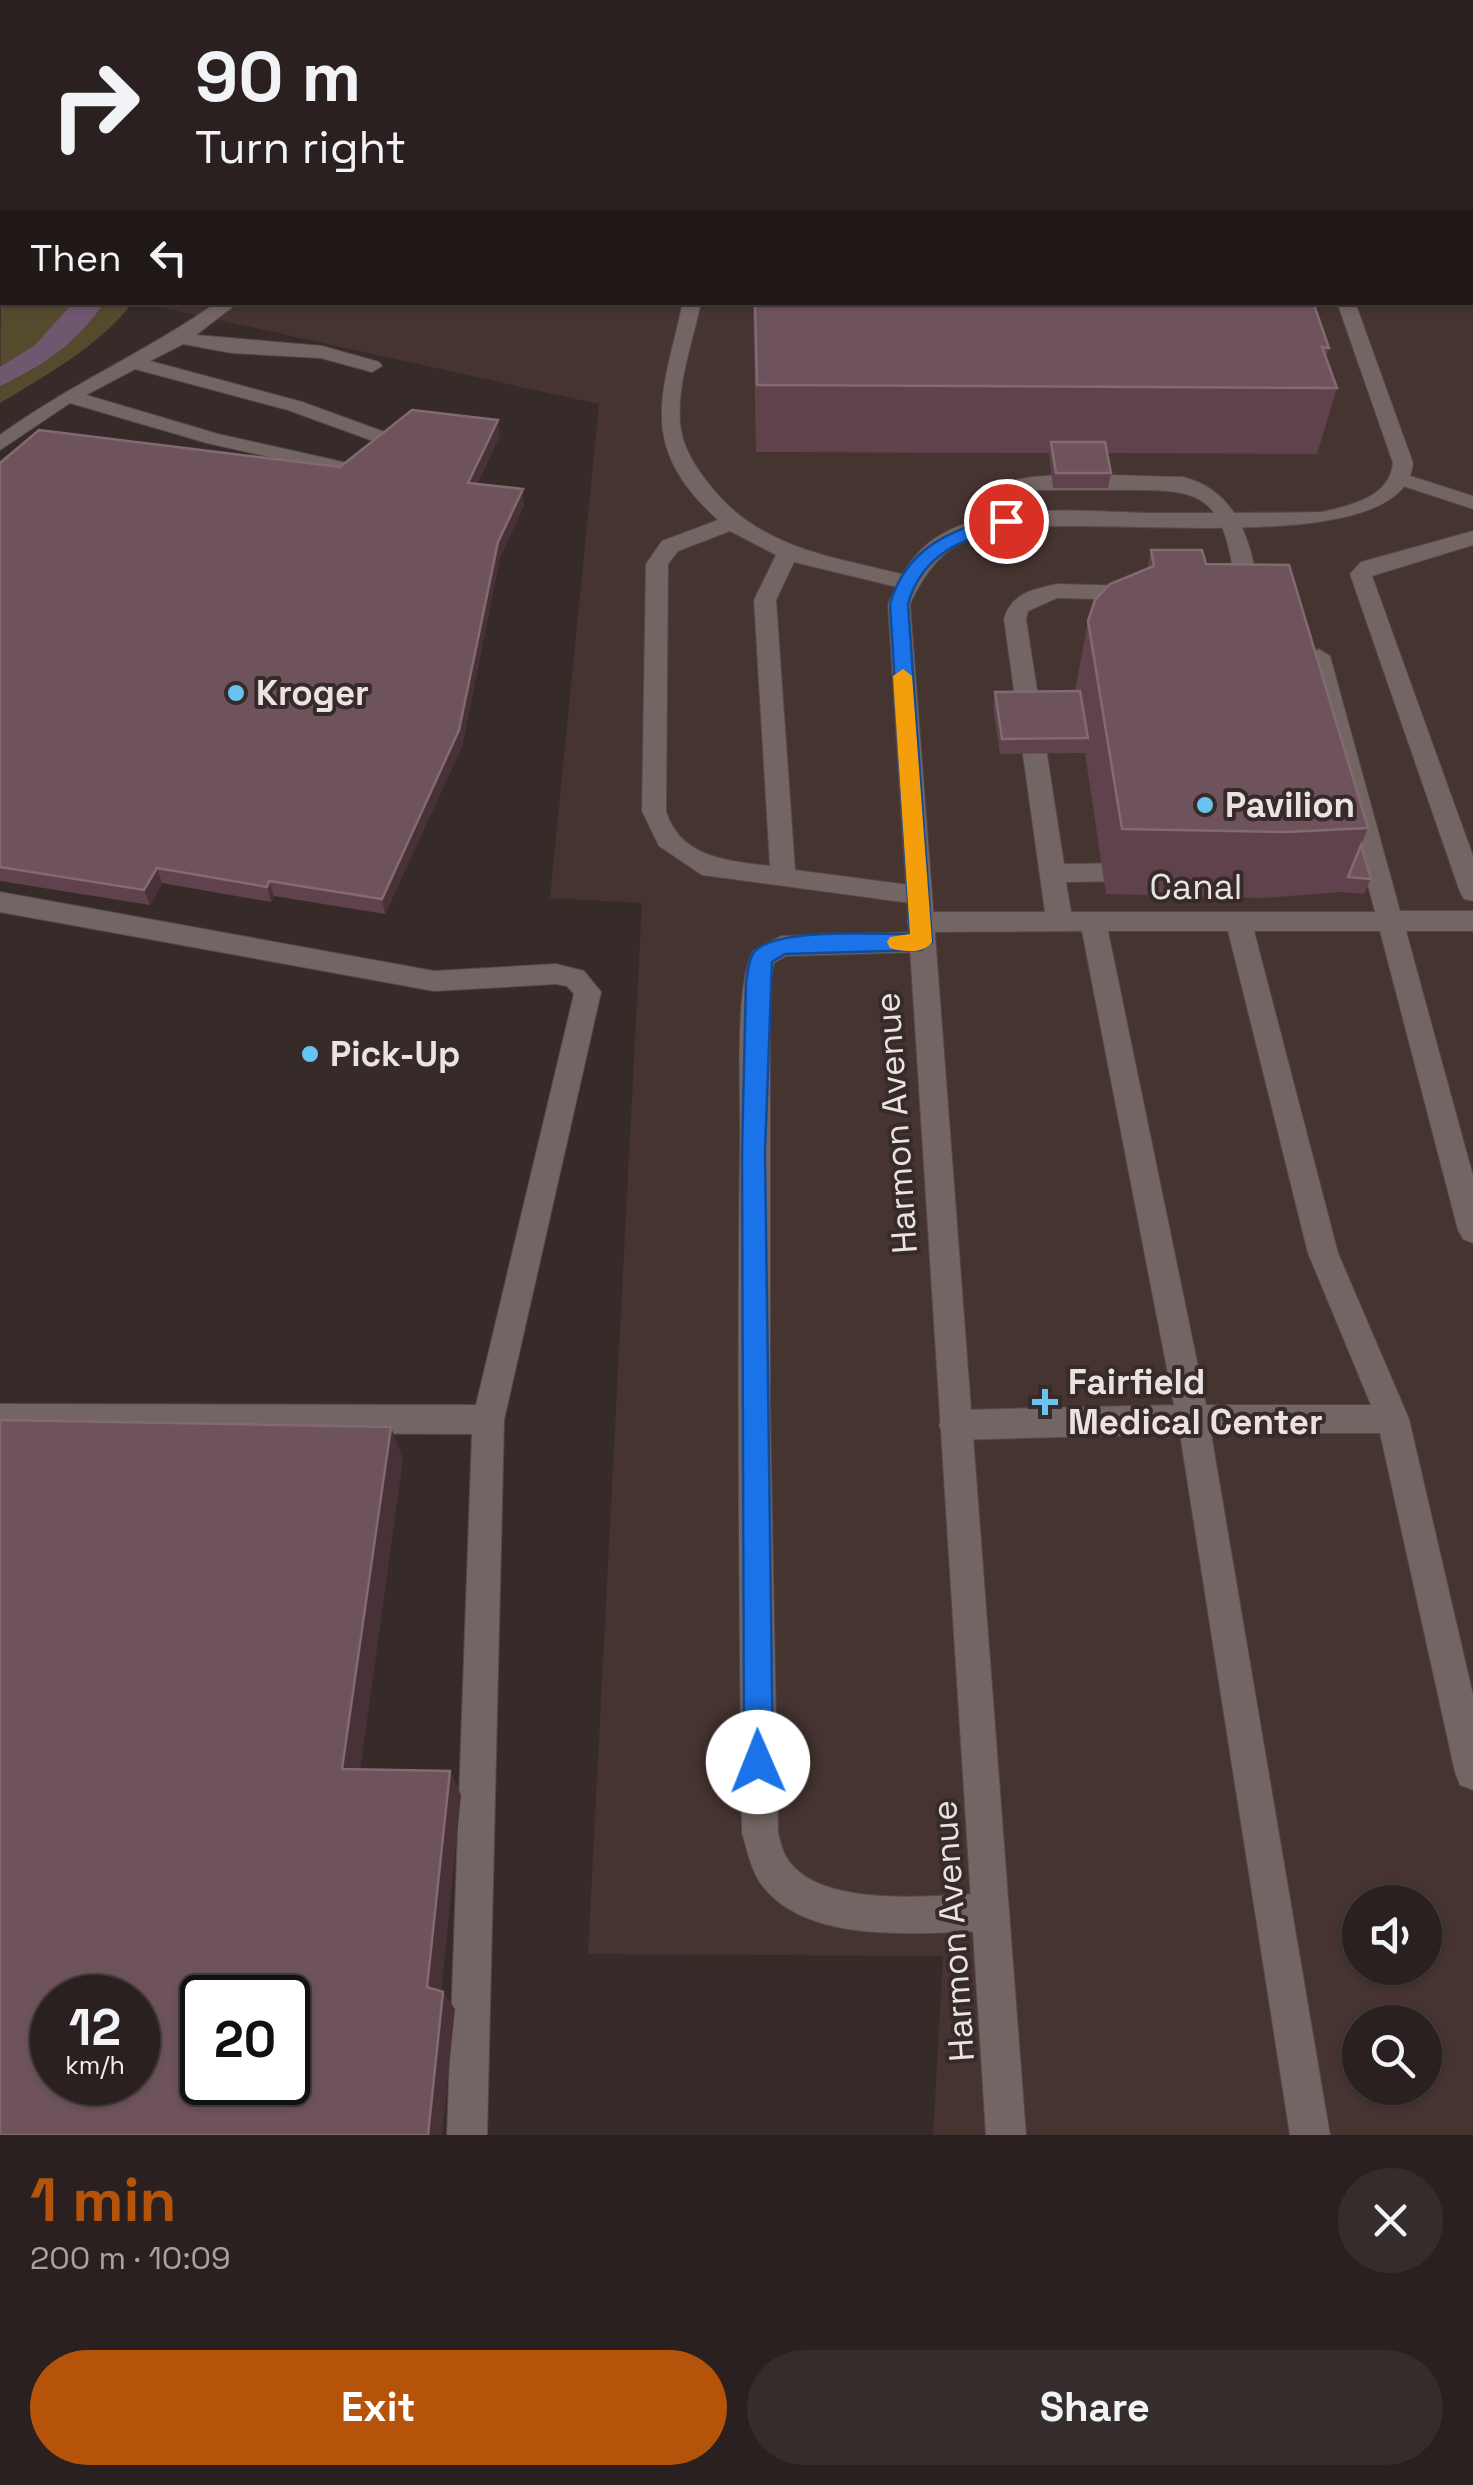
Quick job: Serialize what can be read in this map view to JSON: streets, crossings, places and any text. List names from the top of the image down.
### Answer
{
  "streets": {
    "street": ["Canal", "Harmon Avenue"]
  },
  "crossings": [
    ["Canal", "Harmon Avenue"]
  ],
  "places": {
    "other": ["Kroger", "Pavilion", "Pick-Up"],
    "health": ["Fairfield Medical Center"]
  },
  "page": {
    "turn": ["90 m", "Turn right"],
    "then": "Then",
    "speed": "12 km/h",
    "limit": "20",
    "heading": ["1 min", "200 m · 10:09"],
    "buttons": ["Exit", "Share"]
  }
}
